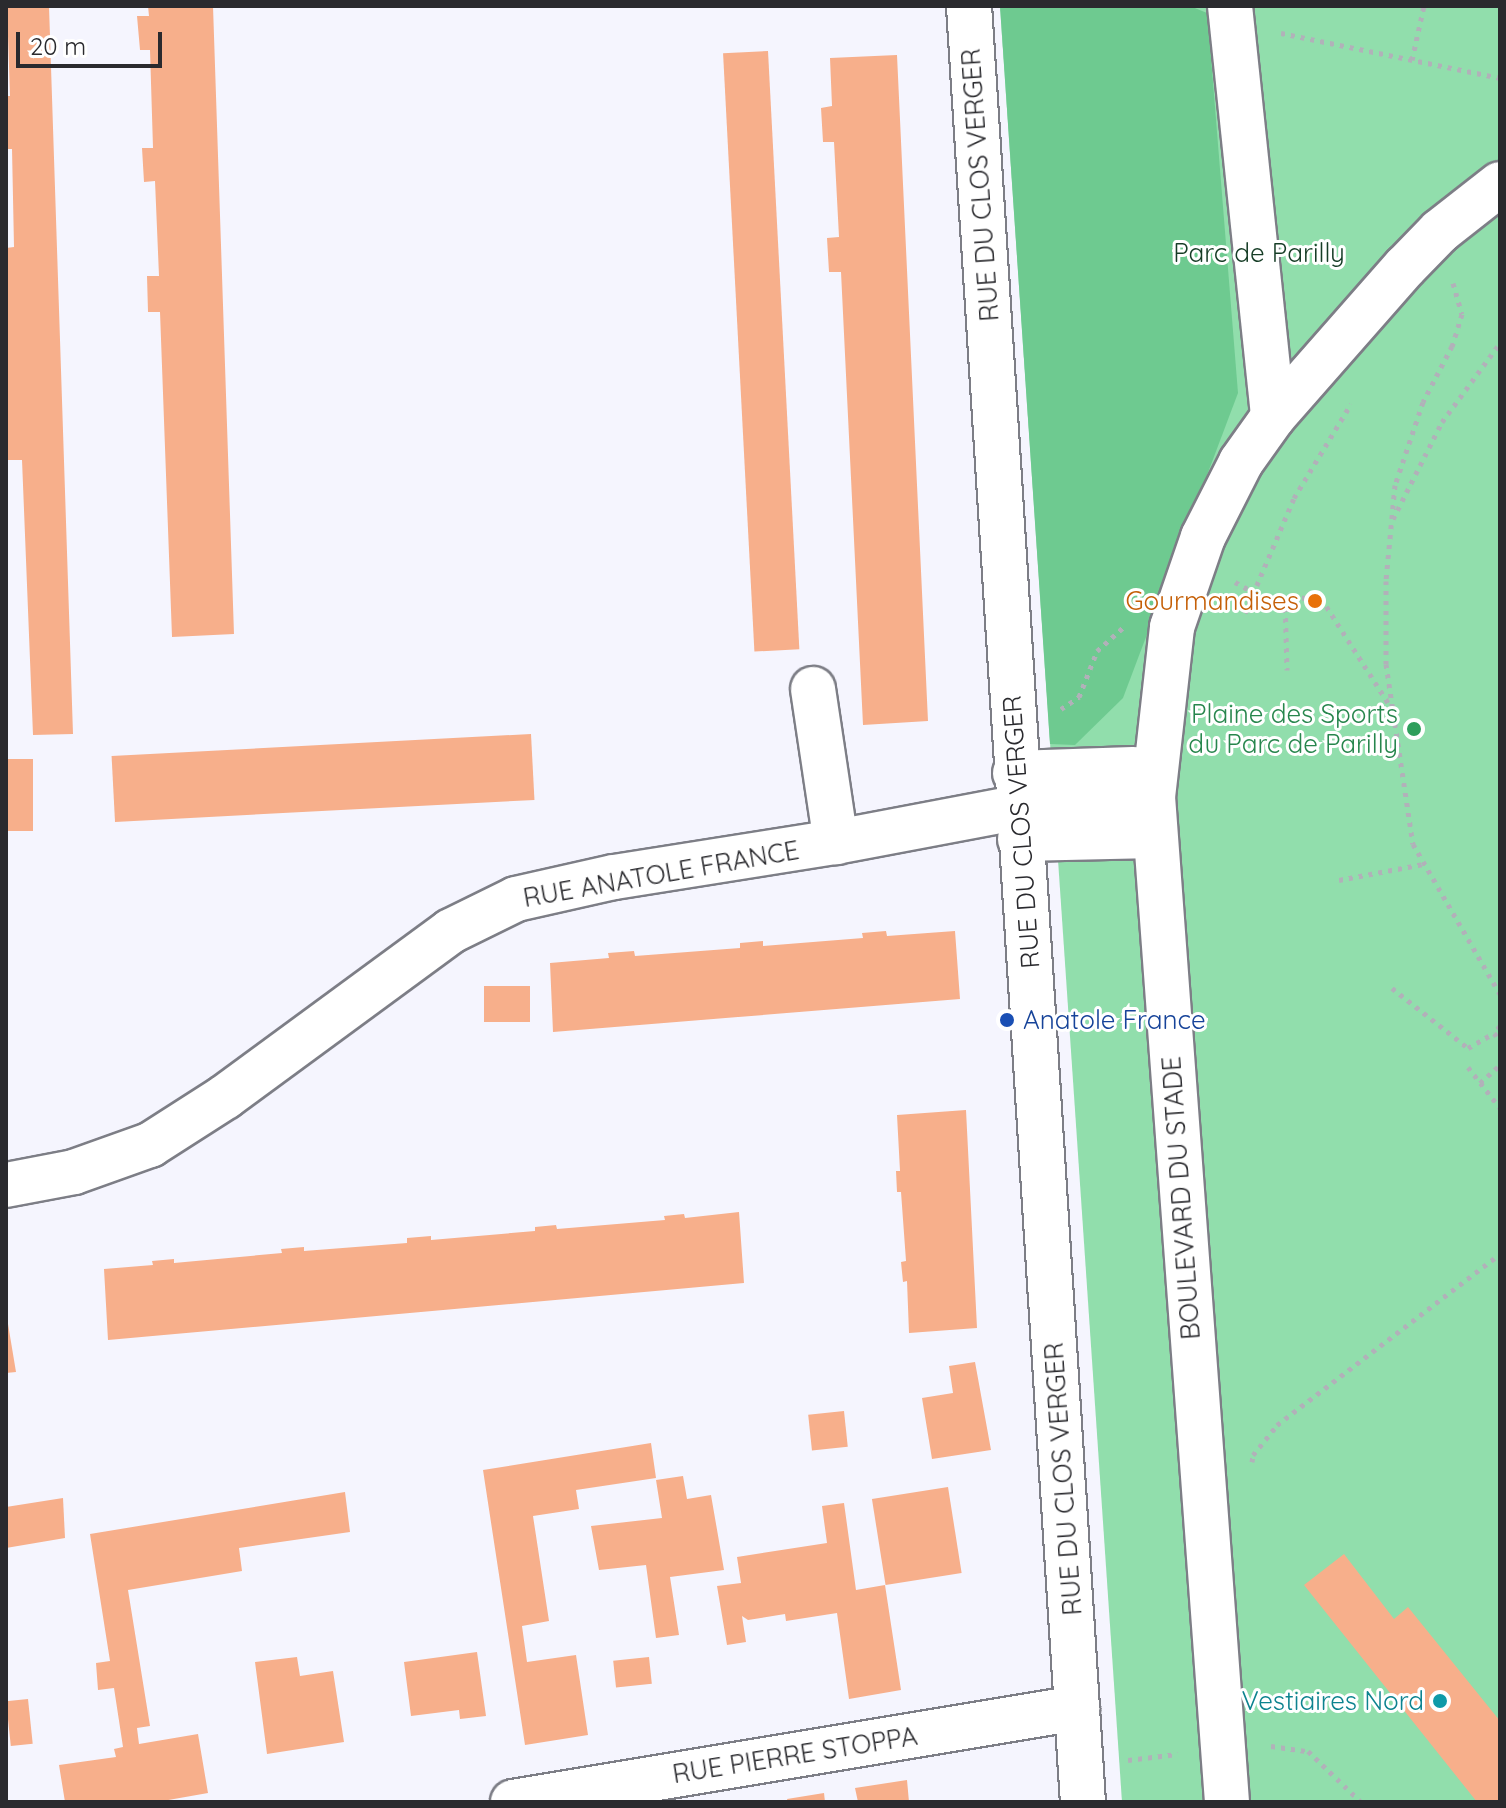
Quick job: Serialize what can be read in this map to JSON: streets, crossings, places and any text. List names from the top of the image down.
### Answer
{
  "streets": {
    "street": [
      "RUE DU CLOS VERGER",
      "RUE ANATOLE FRANCE",
      "BOULEVARD DU STADE",
      "RUE PIERRE STOPPA"
    ]
  },
  "crossings": [
    ["RUE DU CLOS VERGER", "RUE ANATOLE FRANCE"],
    ["RUE DU CLOS VERGER", "RUE PIERRE STOPPA"],
    ["RUE ANATOLE FRANCE", "BOULEVARD DU STADE"]
  ],
  "parks": ["Parc de Parilly"],
  "places": [
    "Gourmandises",
    "Plaine des Sports du Parc de Parilly",
    "Anatole France",
    "Vestiaires Nord"
  ],
  "scale_bar": "20 m"
}
